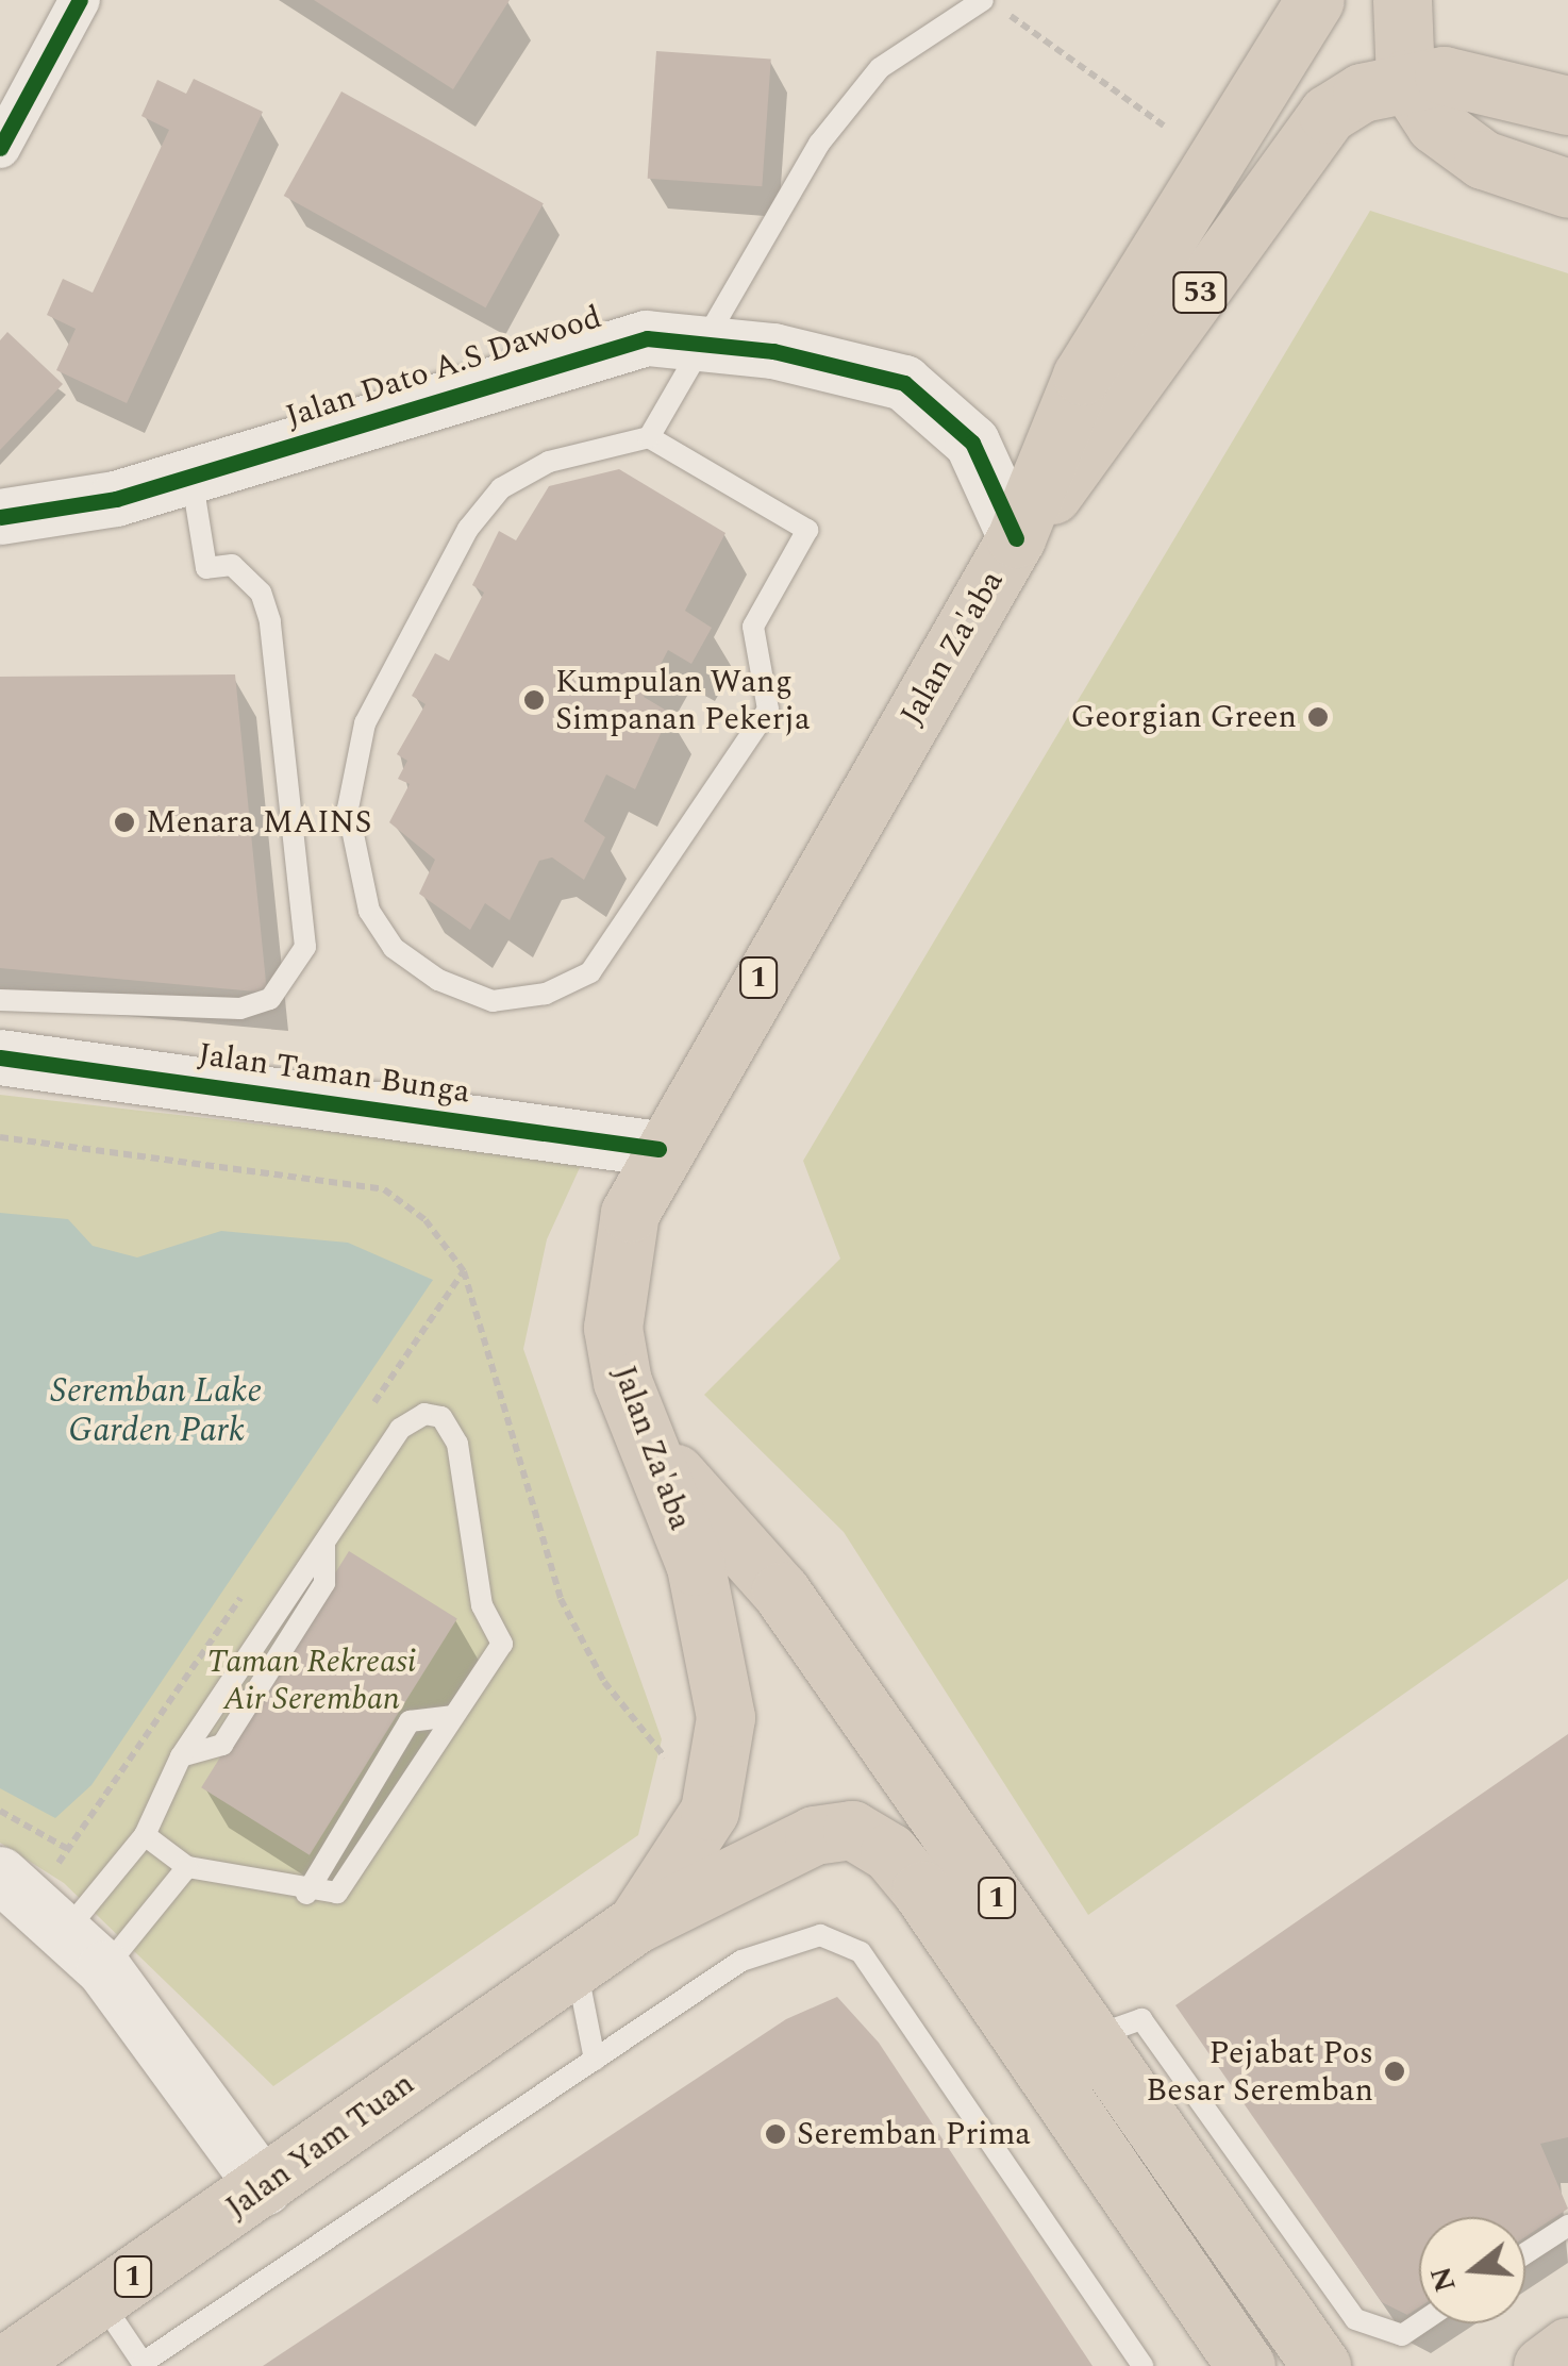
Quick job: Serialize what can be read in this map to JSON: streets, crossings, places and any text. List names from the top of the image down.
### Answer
{
  "streets": {
    "highway": [
      "53",
      "Jalan Za'aba",
      "1",
      "Jalan Yam Tuan"
    ],
    "street": ["Jalan Dato A.S Dawood", "Jalan Taman Bunga"]
  },
  "crossings": [
    ["53", "Jalan Za'aba"],
    ["Jalan Dato A.S Dawood", "Jalan Za'aba"],
    ["Jalan Za'aba", "1"],
    ["Jalan Za'aba", "Jalan Taman Bunga"],
    ["Jalan Za'aba", "Jalan Yam Tuan"],
    ["1", "Jalan Yam Tuan"]
  ],
  "water": ["Seremban Lake Garden Park"],
  "parks": ["Taman Rekreasi Air Seremban"],
  "places": [
    "Kumpulan Wang Simpanan Pekerja",
    "Georgian Green",
    "Menara MAINS",
    "Pejabat Pos Besar Seremban",
    "Seremban Prima"
  ],
  "north": "left"
}
